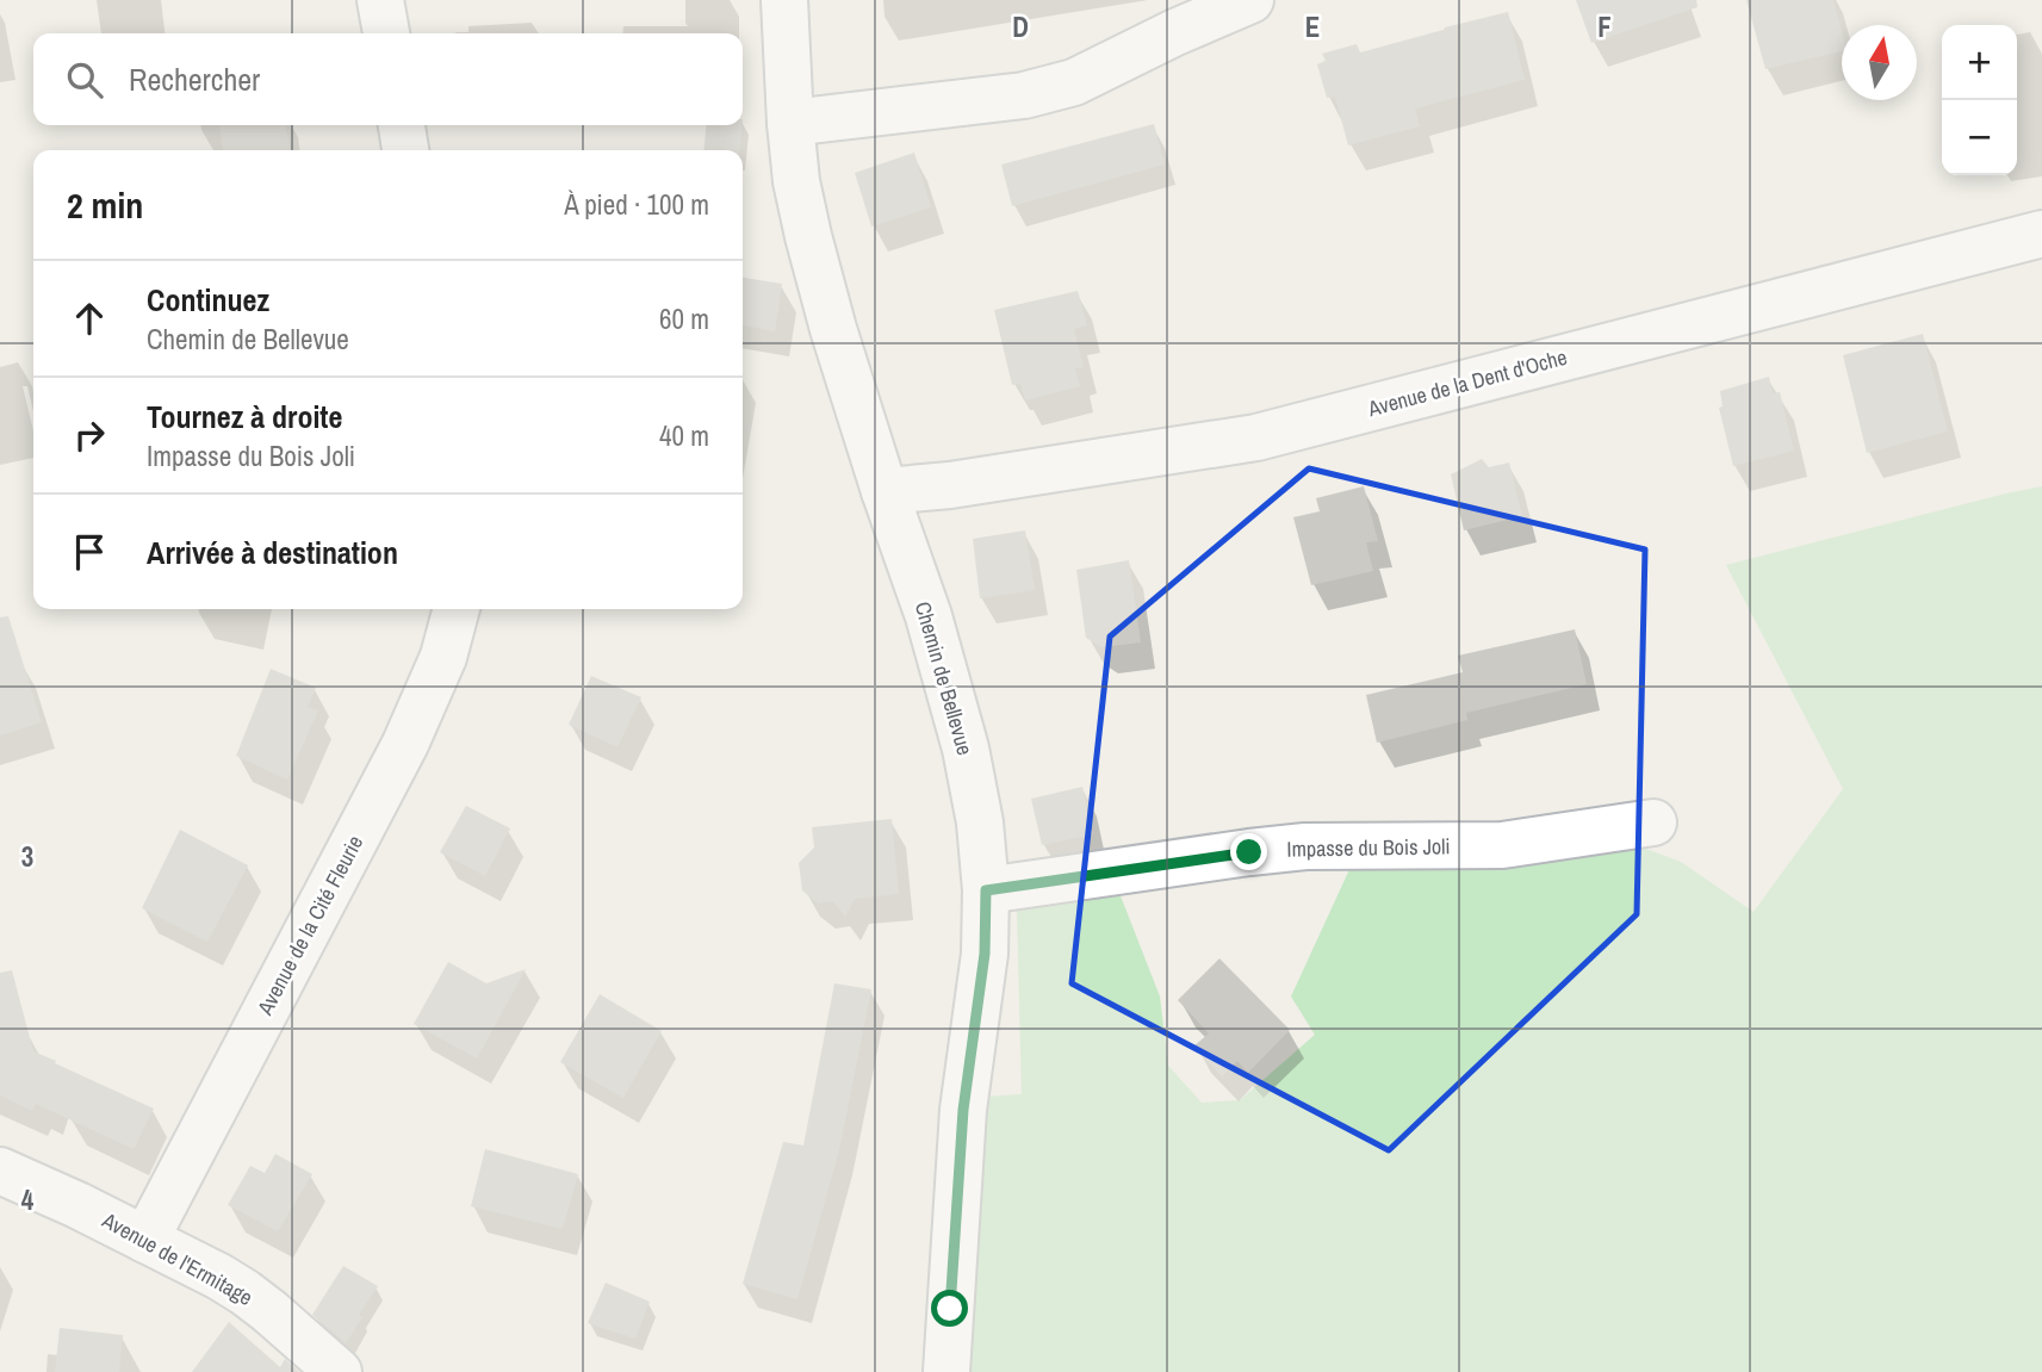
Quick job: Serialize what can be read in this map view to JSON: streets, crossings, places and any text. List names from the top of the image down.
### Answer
{
  "streets": {
    "street": [
      "Avenue de la Dent d'Oche",
      "Chemin de Bellevue",
      "Impasse du Bois Joli",
      "Avenue de la Cité Fleurie",
      "Avenue de l'Ermitage"
    ]
  },
  "crossings": [
    ["Avenue de la Dent d'Oche", "Chemin de Bellevue"],
    ["Chemin de Bellevue", "Impasse du Bois Joli"],
    ["Avenue de la Cité Fleurie", "Avenue de l'Ermitage"]
  ],
  "north": "top",
  "page": {
    "map_buttons": ["+", "−"],
    "search": "Rechercher",
    "heading": ["2 min", "À pied · 100 m"],
    "list": [
      ["Continuez", "Chemin de Bellevue", "60 m"],
      ["Tournez à droite", "Impasse du Bois Joli", "40 m"],
      "Arrivée à destination"
    ]
  },
  "grid": {
    "columns": ["D", "E", "F"],
    "rows": ["3", "4"]
  }
}
